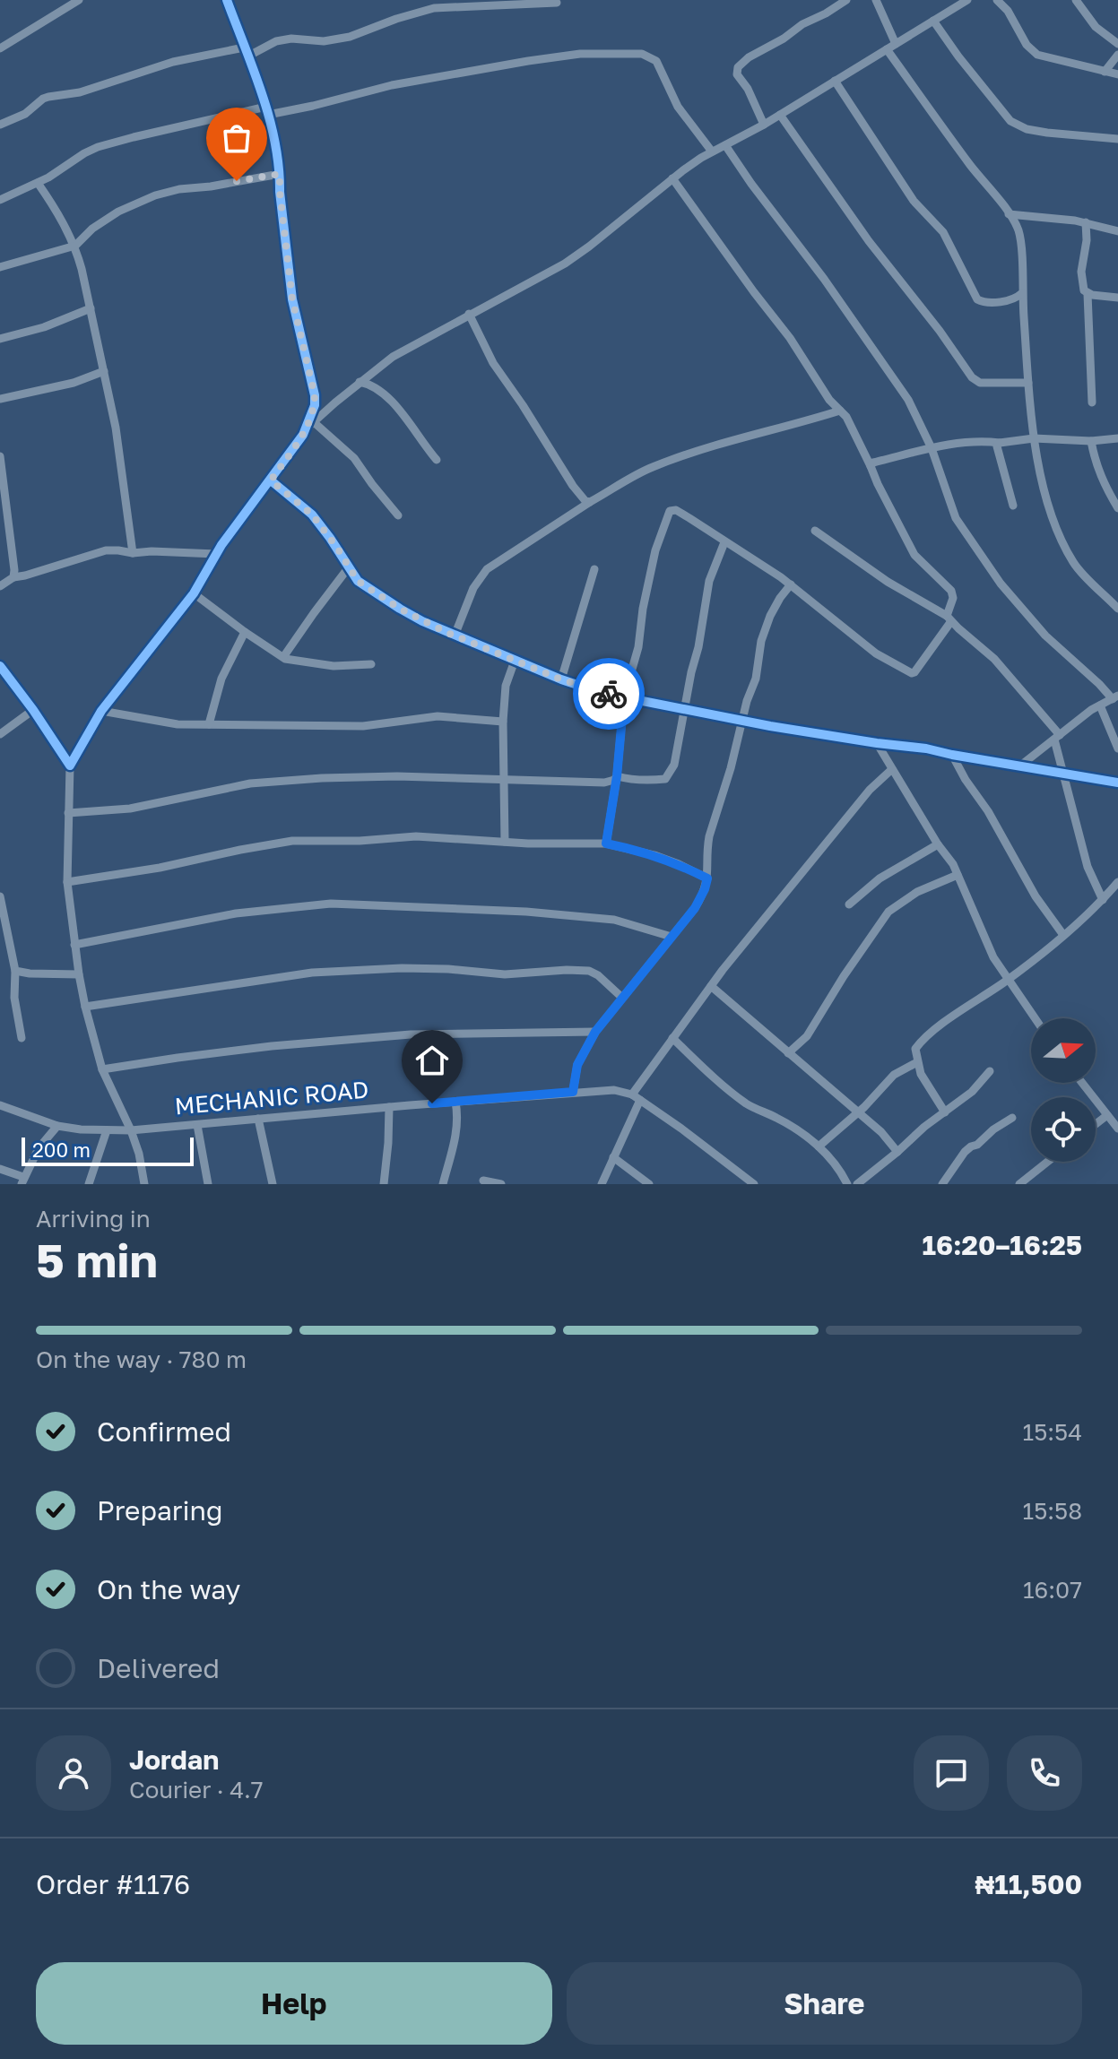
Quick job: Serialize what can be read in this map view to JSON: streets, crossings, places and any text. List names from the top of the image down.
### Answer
{
  "streets": {
    "street": ["MECHANIC ROAD"]
  },
  "scale_bar": "200 m",
  "north": "right",
  "page": {
    "scale": "200 m",
    "heading": ["5 min", "Arriving in", "16:20–16:25"],
    "panel": [
      "Jordan",
      "Courier · 4.7",
      "Order #1176",
      "₦11,500"
    ],
    "bar": "On the way · 780 m",
    "list": [
      ["Confirmed", "15:54"],
      ["Preparing", "15:58"],
      ["On the way", "16:07"],
      "Delivered"
    ],
    "buttons": ["Help", "Share"]
  }
}
